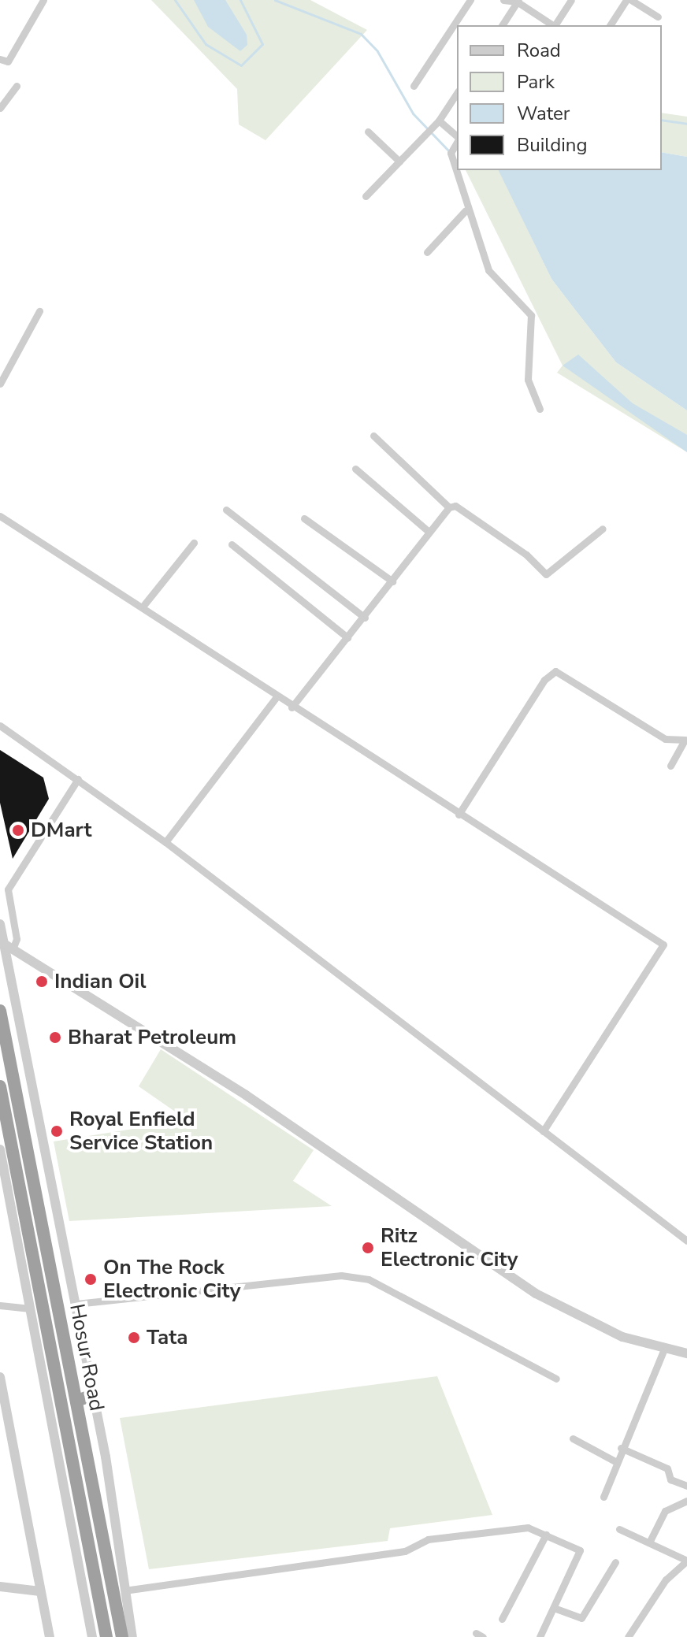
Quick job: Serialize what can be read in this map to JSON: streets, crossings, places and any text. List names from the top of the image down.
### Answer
{
  "streets": {
    "highway": ["Hosur Road"]
  },
  "places": [
    "DMart",
    "Indian Oil",
    "Bharat Petroleum",
    "Royal Enfield Service Station",
    "Ritz Electronic City",
    "On The Rock Electronic City",
    "Tata"
  ],
  "legend": [
    "Road",
    "Park",
    "Water",
    "Building"
  ]
}
